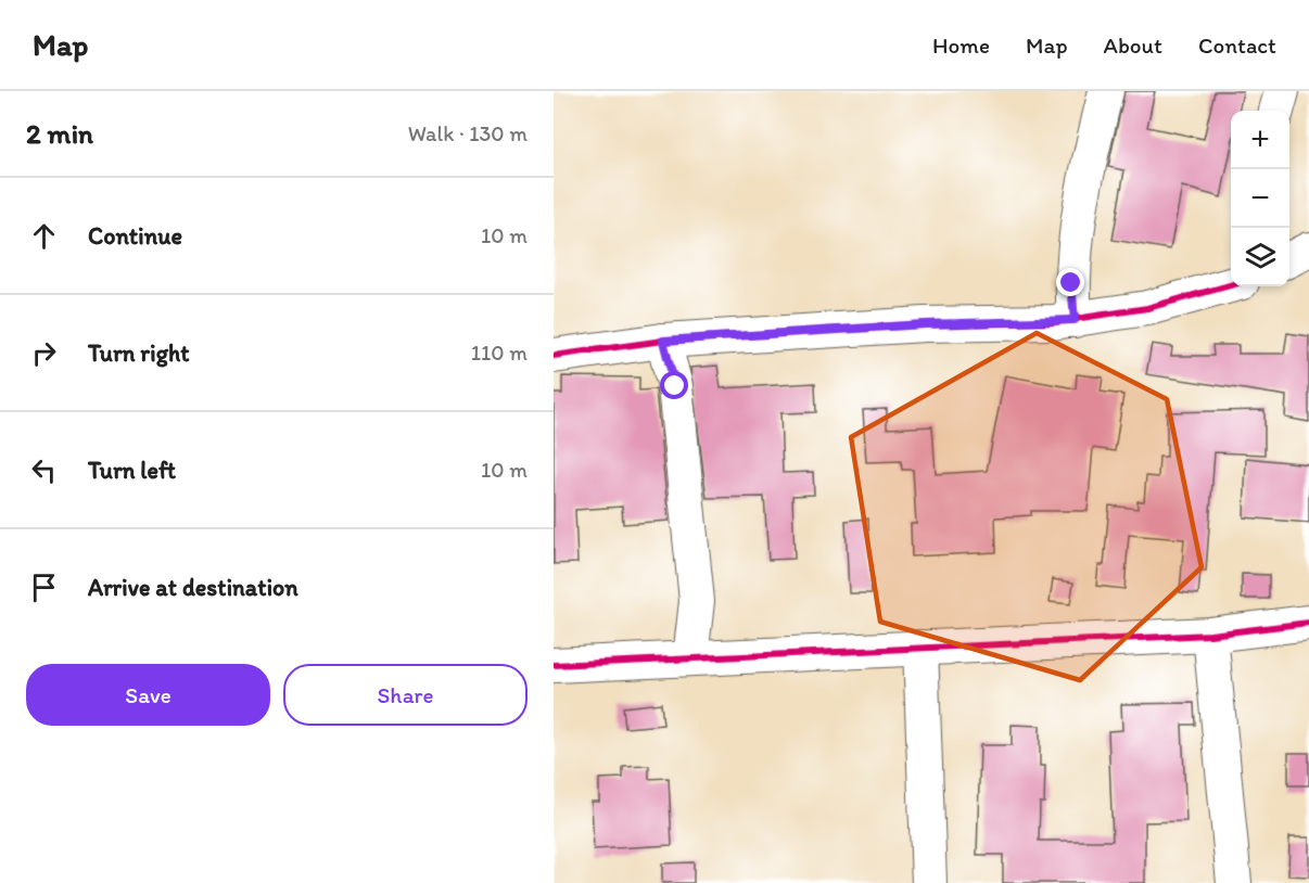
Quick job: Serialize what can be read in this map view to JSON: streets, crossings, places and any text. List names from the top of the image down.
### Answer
{
  "page": {
    "header": "Map",
    "nav": [
      "Home",
      "Map",
      "About",
      "Contact"
    ],
    "heading": ["2 min", "Walk · 130 m"],
    "map_buttons": ["+", "−"],
    "list": [
      ["Continue", "10 m"],
      ["Turn right", "110 m"],
      ["Turn left", "10 m"],
      "Arrive at destination"
    ],
    "buttons": ["Save", "Share"]
  }
}
